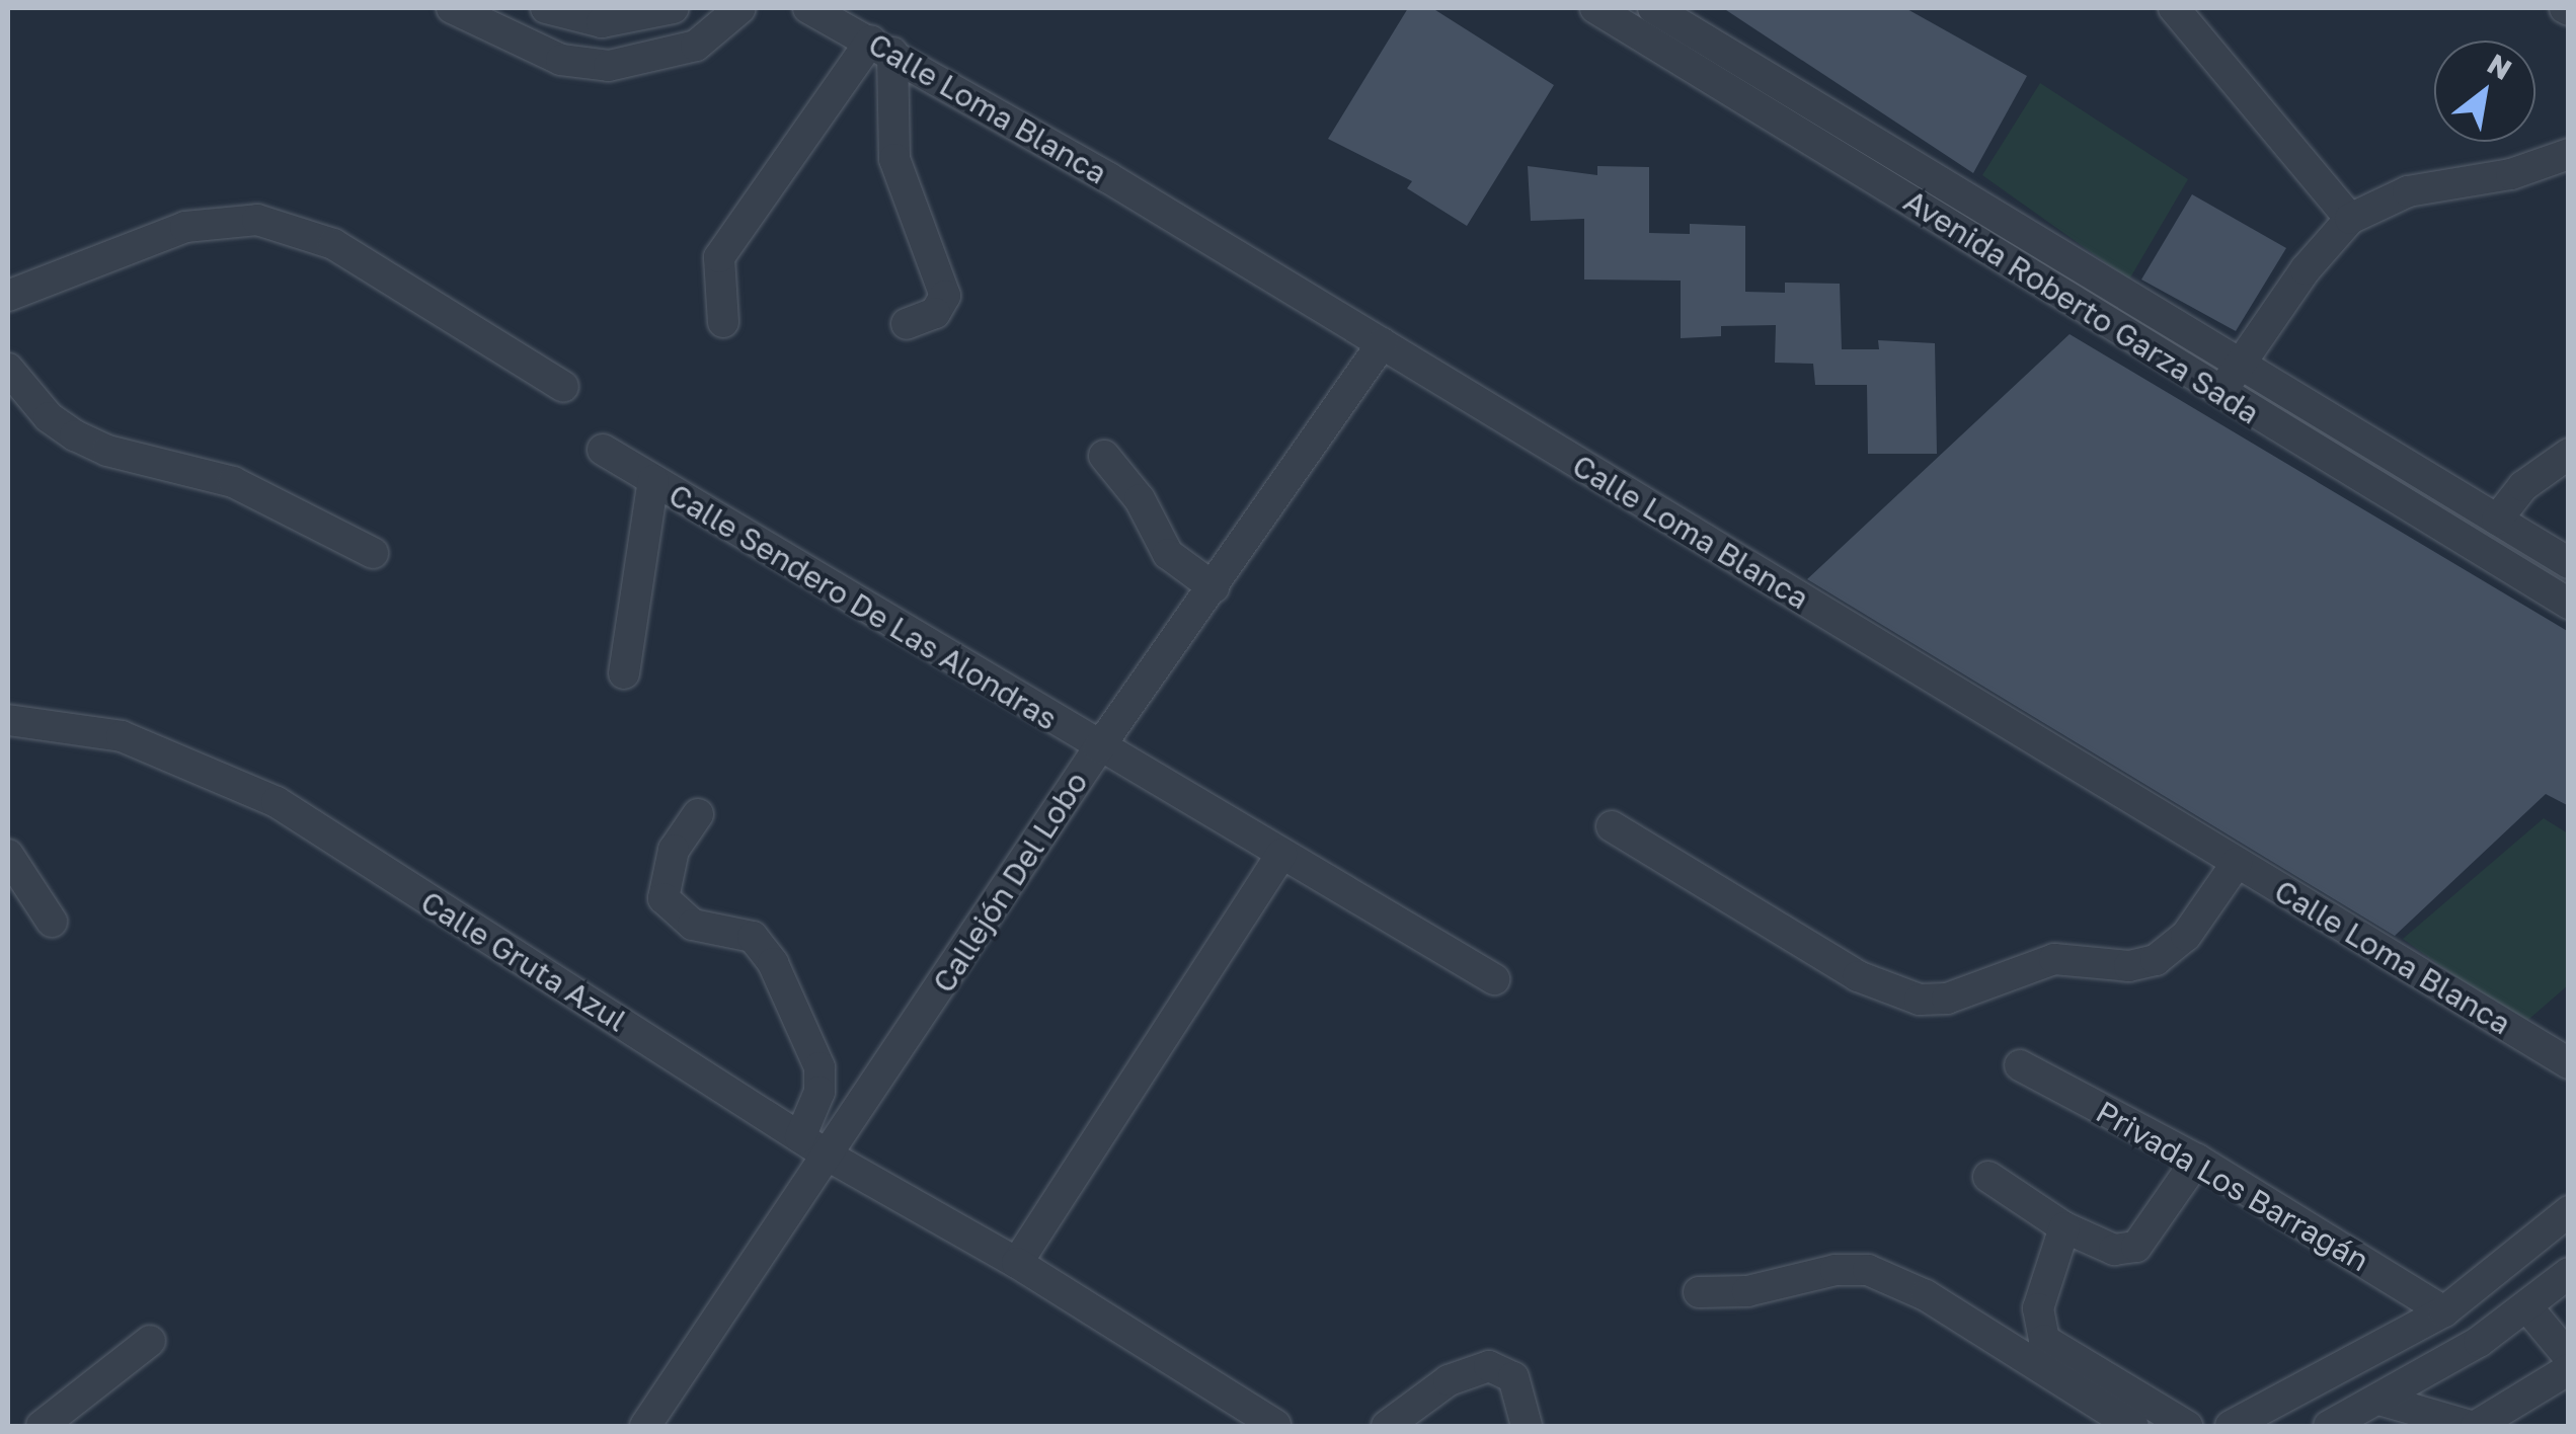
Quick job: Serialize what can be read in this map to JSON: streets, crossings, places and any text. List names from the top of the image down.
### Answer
{
  "streets": {
    "street": [
      "Calle Loma Blanca",
      "Avenida Roberto Garza Sada",
      "Calle Sendero De Las Alondras",
      "Callejón Del Lobo",
      "Calle Gruta Azul",
      "Privada Los Barragán"
    ]
  },
  "crossings": [
    ["Calle Loma Blanca", "Callejón Del Lobo"],
    ["Calle Sendero De Las Alondras", "Callejón Del Lobo"],
    ["Callejón Del Lobo", "Calle Gruta Azul"]
  ],
  "north": "top right"
}
